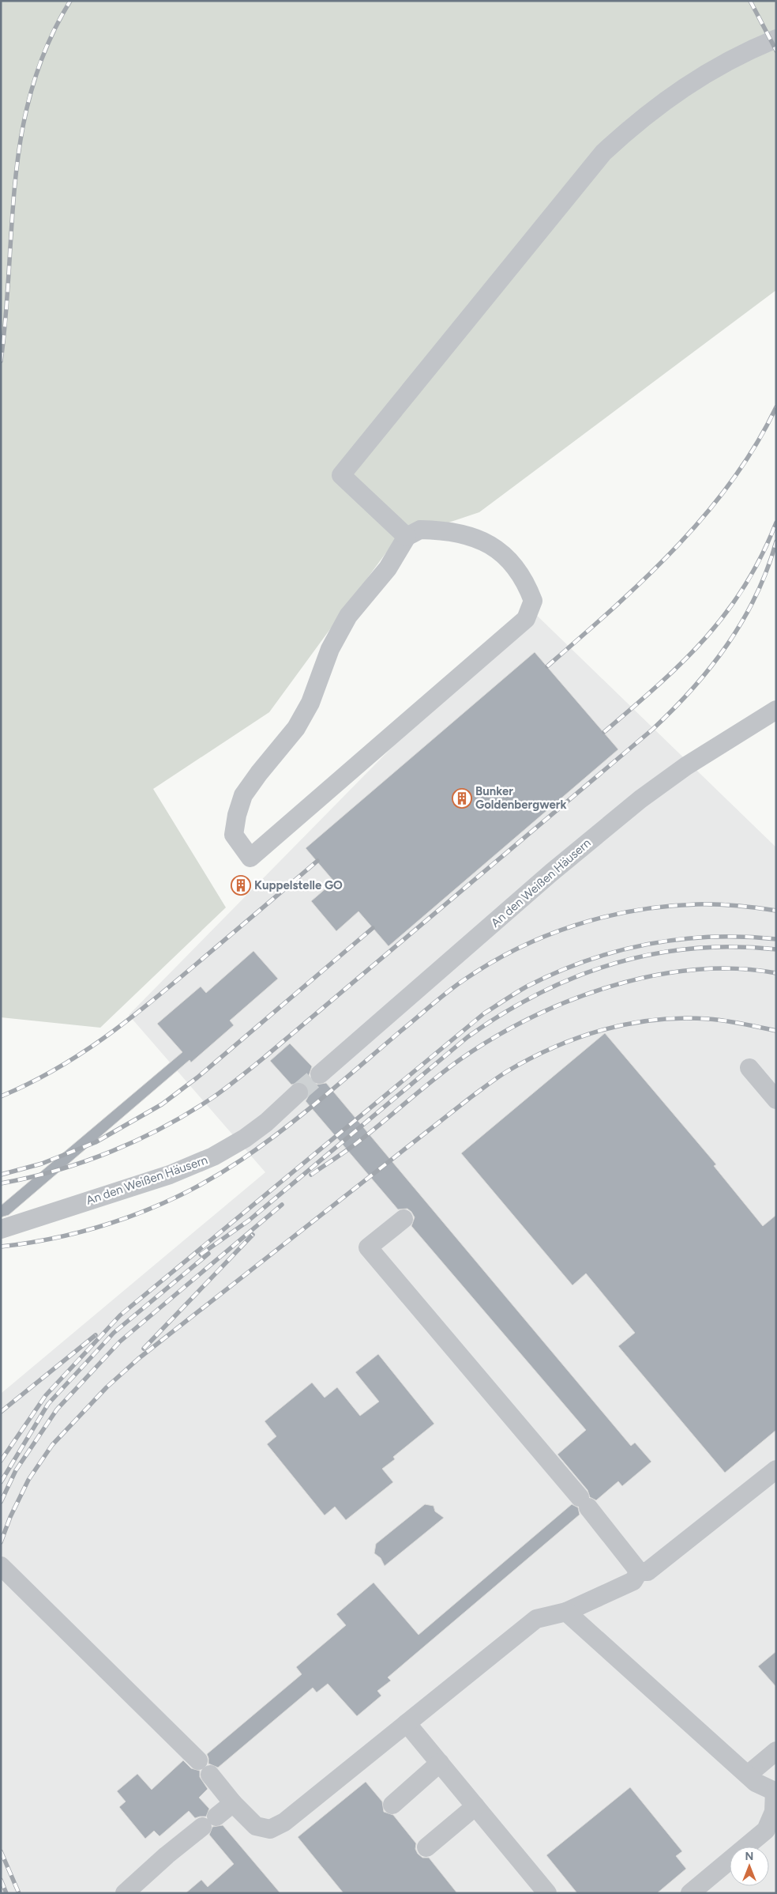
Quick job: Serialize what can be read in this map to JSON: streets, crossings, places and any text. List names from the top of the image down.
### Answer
{
  "streets": {
    "street": ["An den Weißen Häusern"]
  },
  "places": {
    "building": ["Bunker Goldenbergwerk", "Kuppelstelle GO"]
  },
  "north": "top"
}
